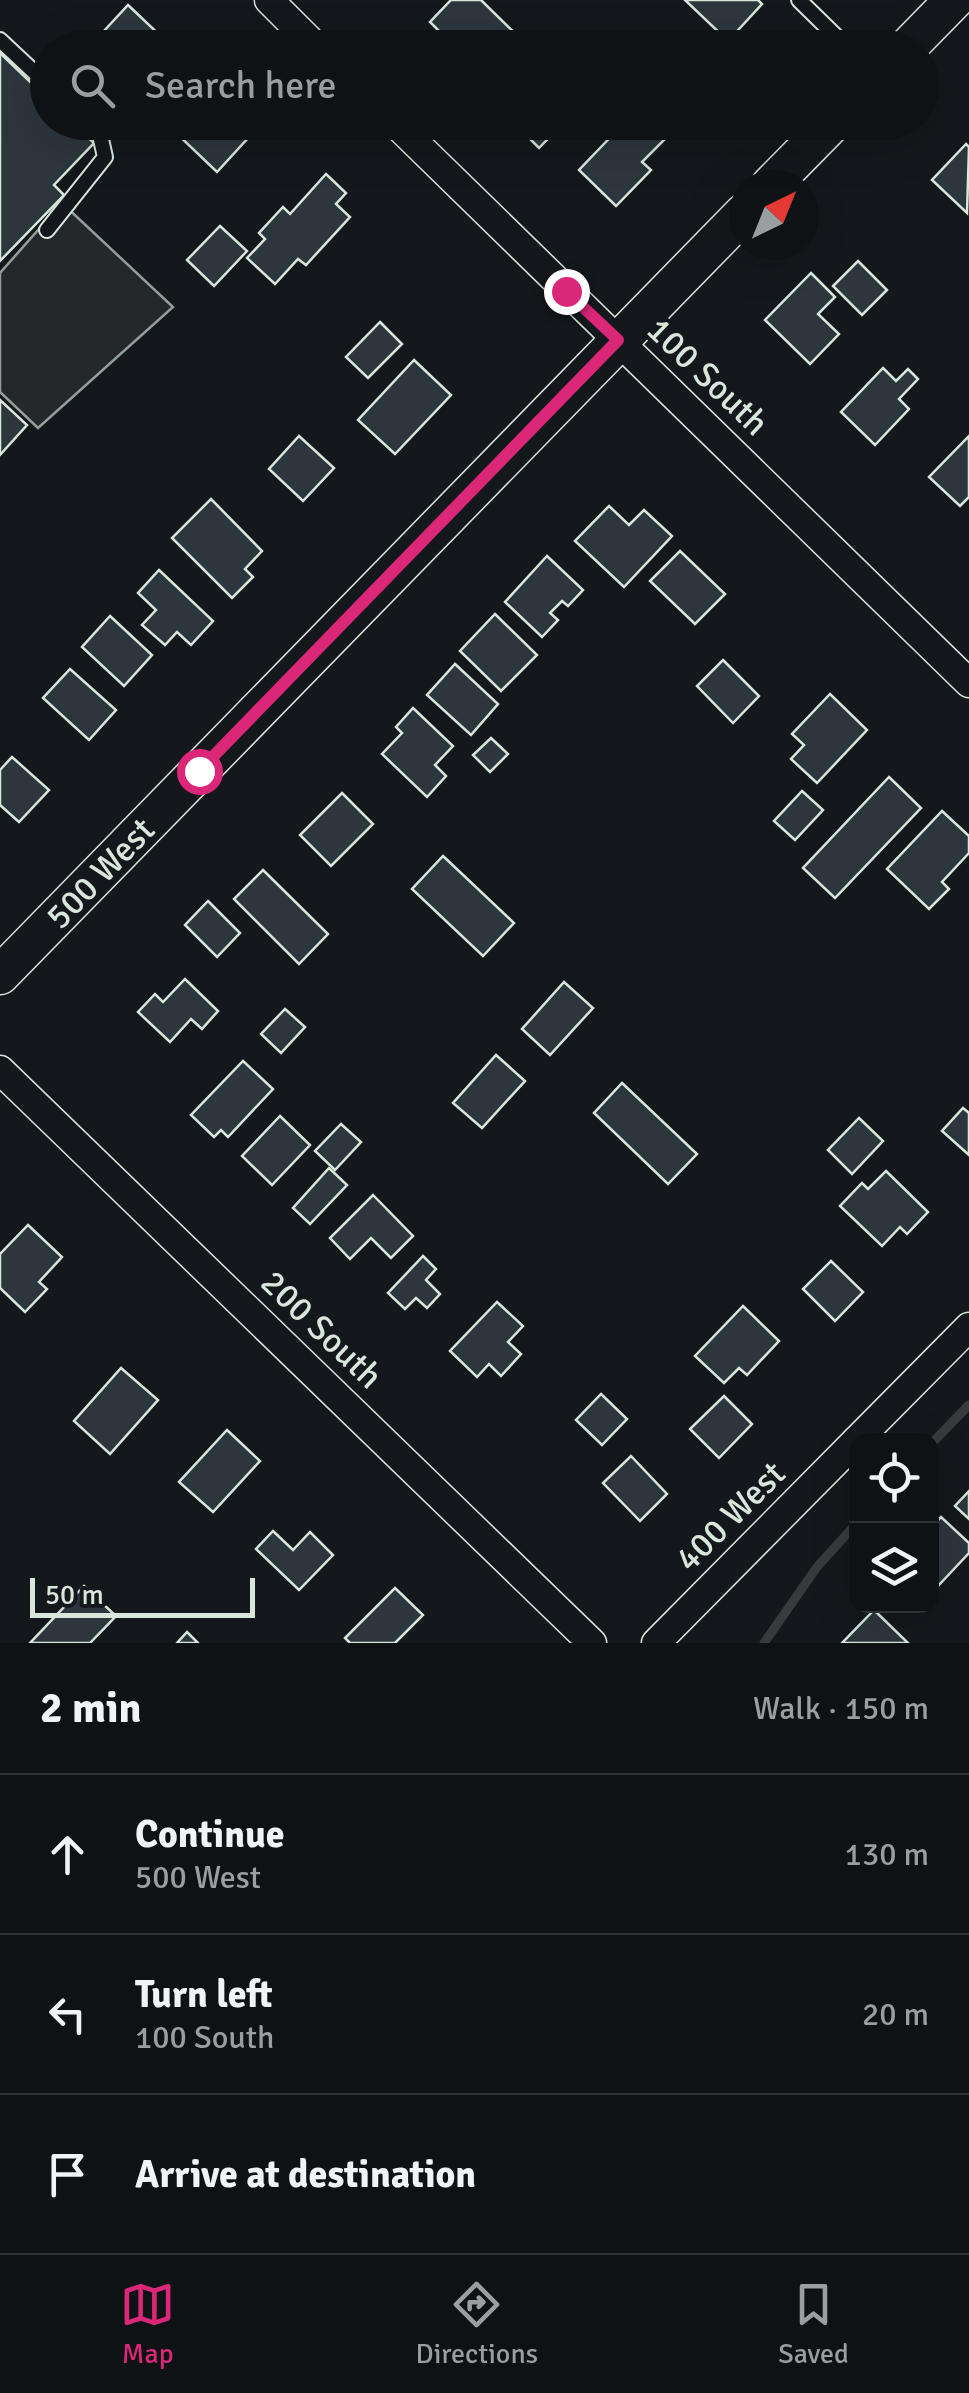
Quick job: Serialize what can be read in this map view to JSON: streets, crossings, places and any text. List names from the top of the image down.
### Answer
{
  "streets": {
    "street": [
      "100 South",
      "500 West",
      "200 South",
      "400 West"
    ]
  },
  "crossings": [
    ["100 South", "500 West"]
  ],
  "scale_bar": "50 m",
  "north": "top right",
  "page": {
    "search": "Search here",
    "scale": "50 m",
    "heading": ["2 min", "Walk · 150 m"],
    "list": [
      ["Continue", "500 West", "130 m"],
      ["Turn left", "100 South", "20 m"],
      "Arrive at destination"
    ],
    "nav": ["Map", "Directions", "Saved"]
  }
}
